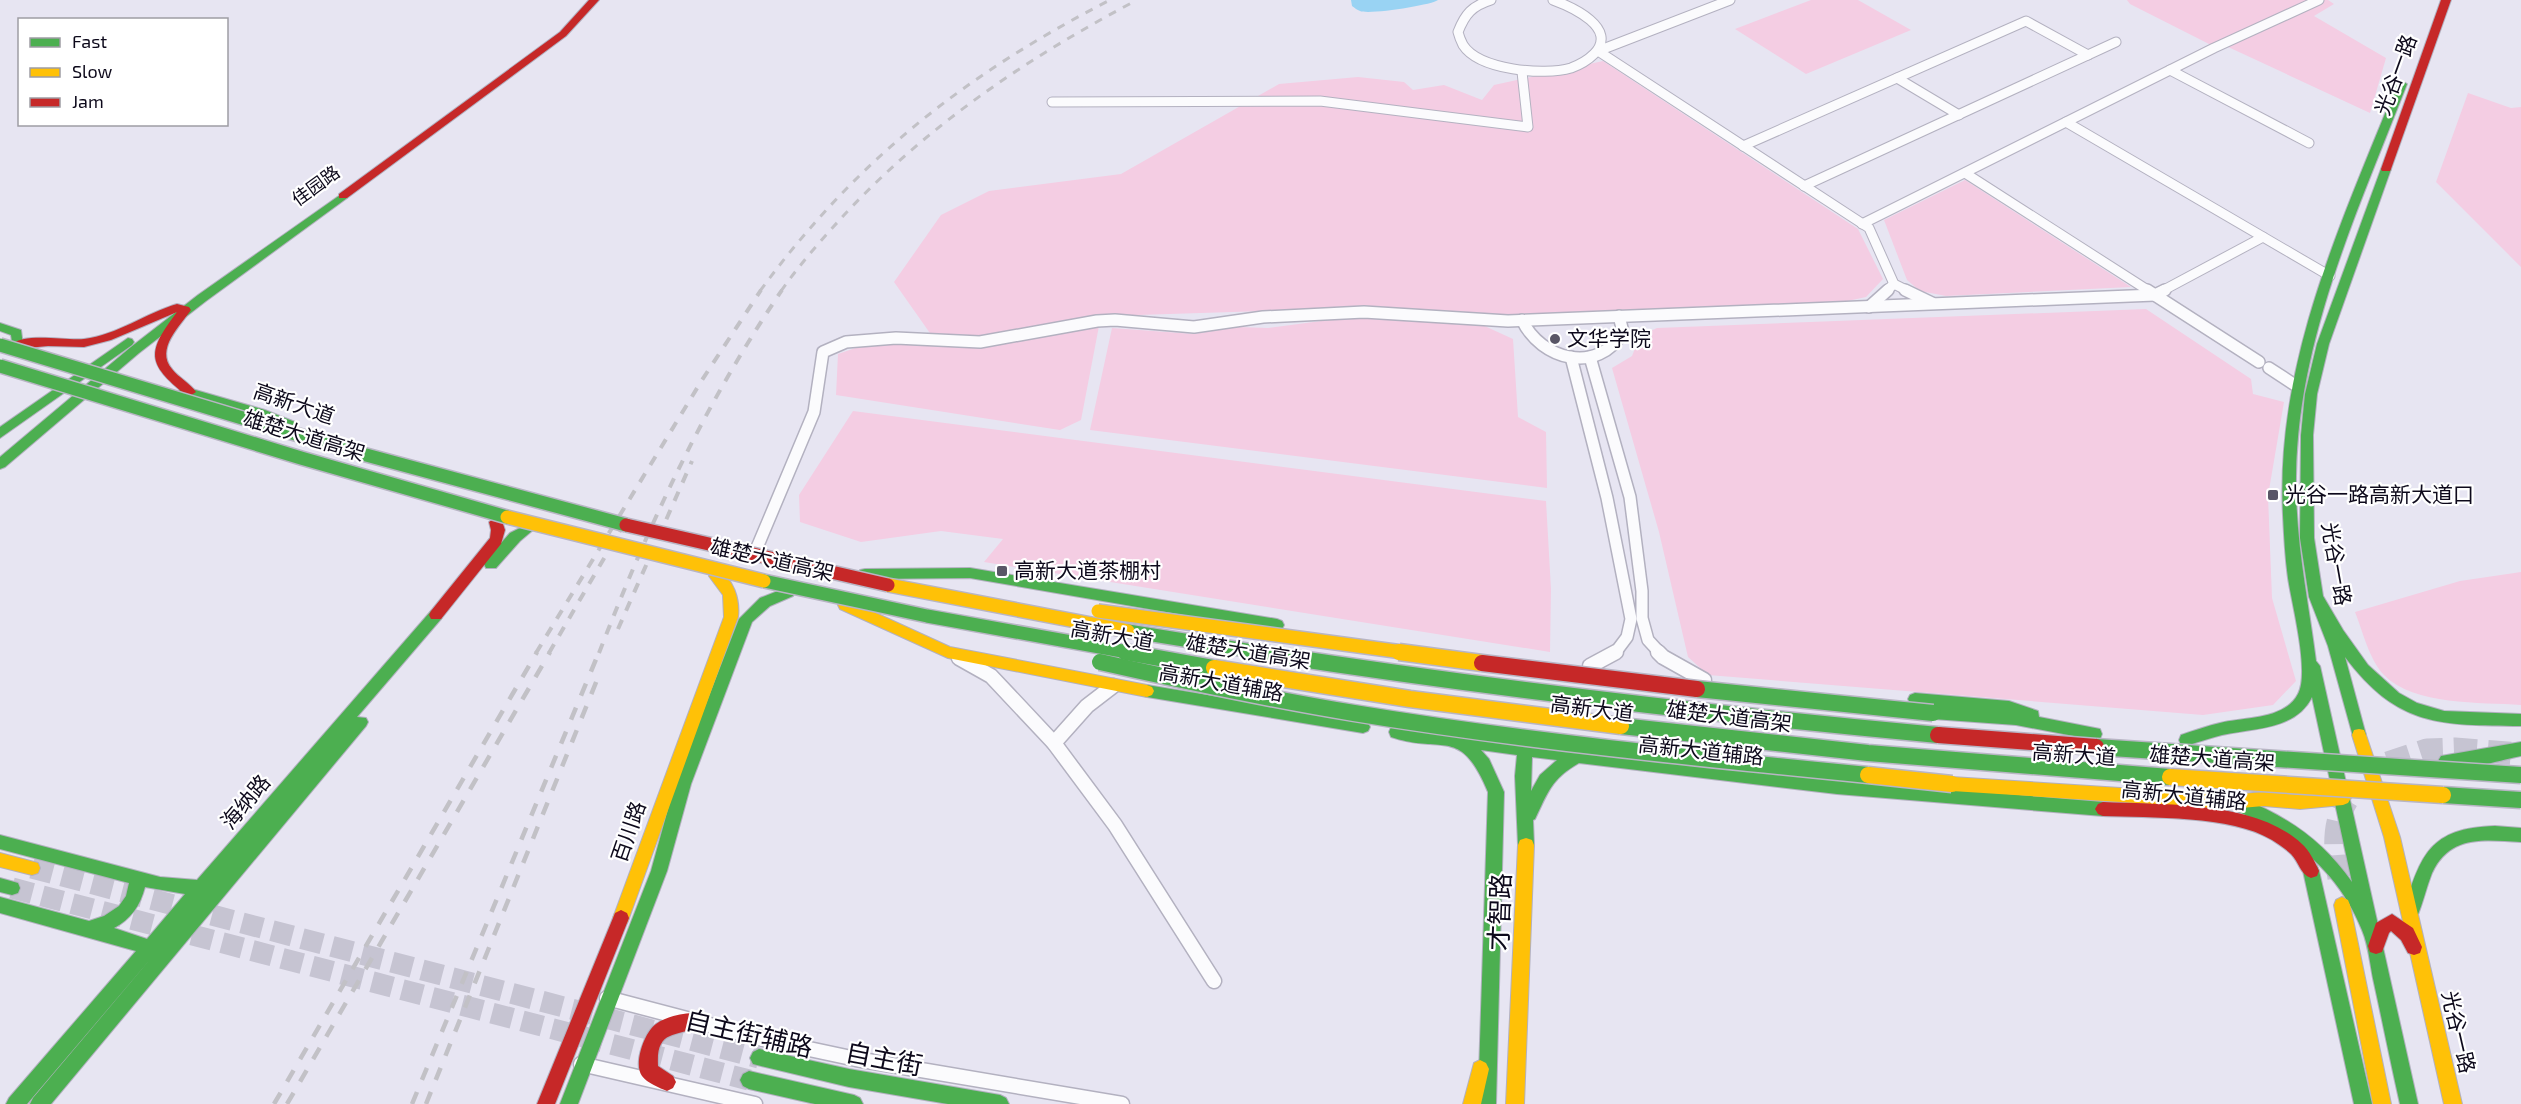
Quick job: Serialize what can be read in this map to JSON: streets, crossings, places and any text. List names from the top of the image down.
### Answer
{
  "streets": {
    "main road": [
      "光谷一路",
      "佳园路",
      "高新大道",
      "雄楚大道高架",
      "高新大道辅路",
      "海纳路",
      "百川路",
      "才智路",
      "自主街"
    ],
    "street": ["自主街辅路"]
  },
  "crossings": [
    ["光谷一路", "高新大道"],
    ["佳园路", "高新大道"],
    ["高新大道", "高新大道辅路"],
    ["高新大道", "百川路"],
    ["高新大道", "才智路"],
    ["高新大道辅路", "才智路"],
    ["百川路", "自主街辅路"]
  ],
  "places": {
    "other": ["文华学院"],
    "transit": ["光谷一路高新大道口", "高新大道茶棚村"]
  },
  "legend": ["Fast", "Slow", "Jam"]
}
